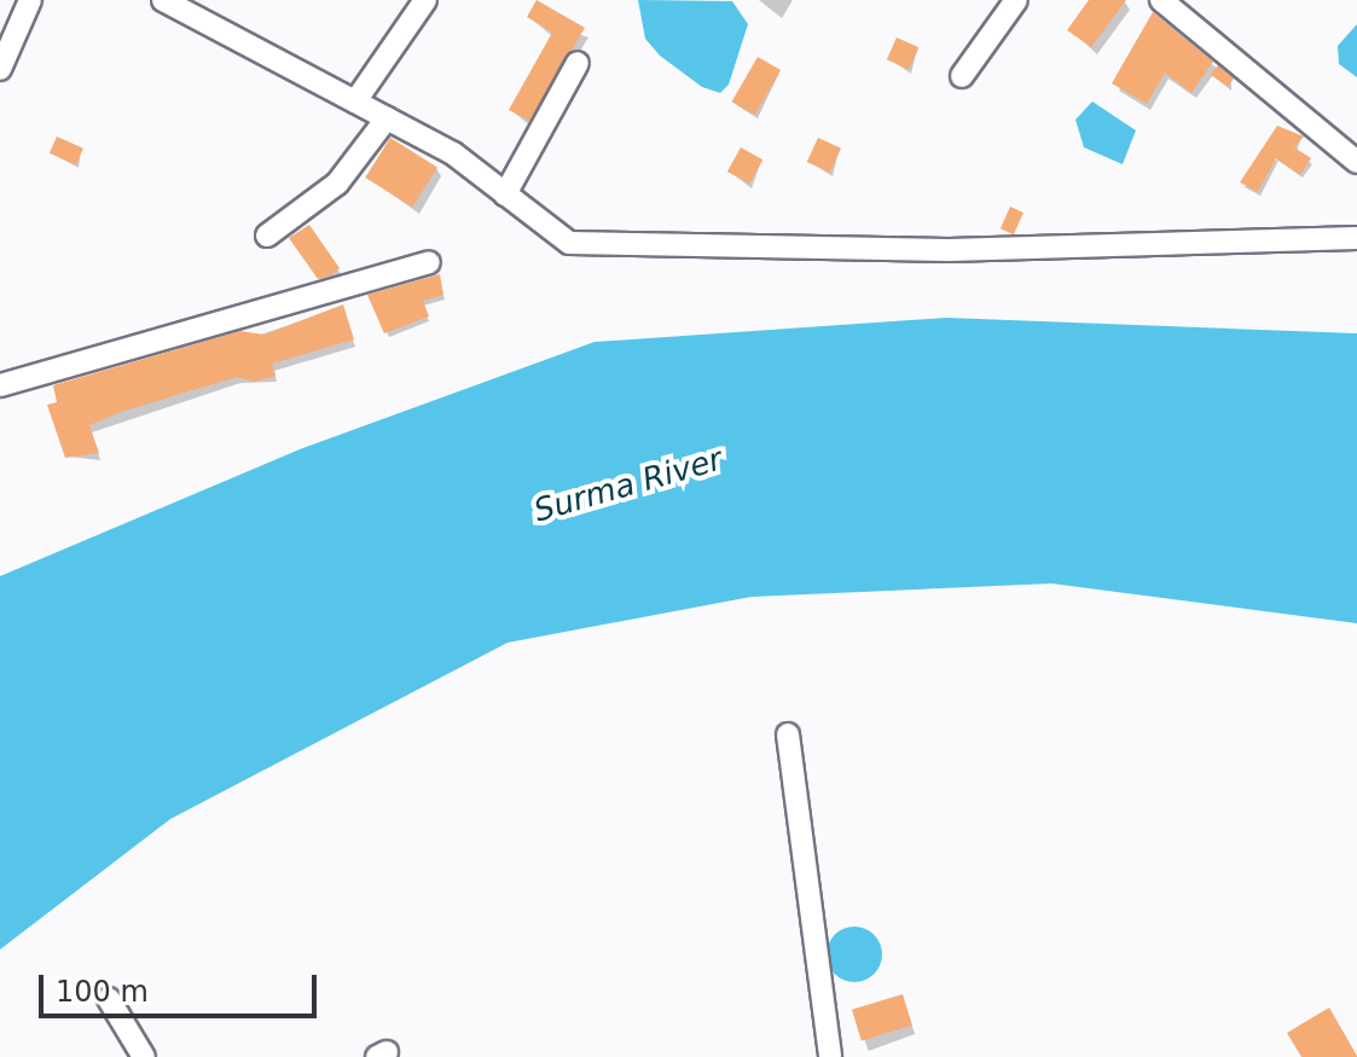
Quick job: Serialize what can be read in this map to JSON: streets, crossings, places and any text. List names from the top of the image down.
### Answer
{
  "water": ["Surma River"],
  "scale_bar": "100 m"
}
